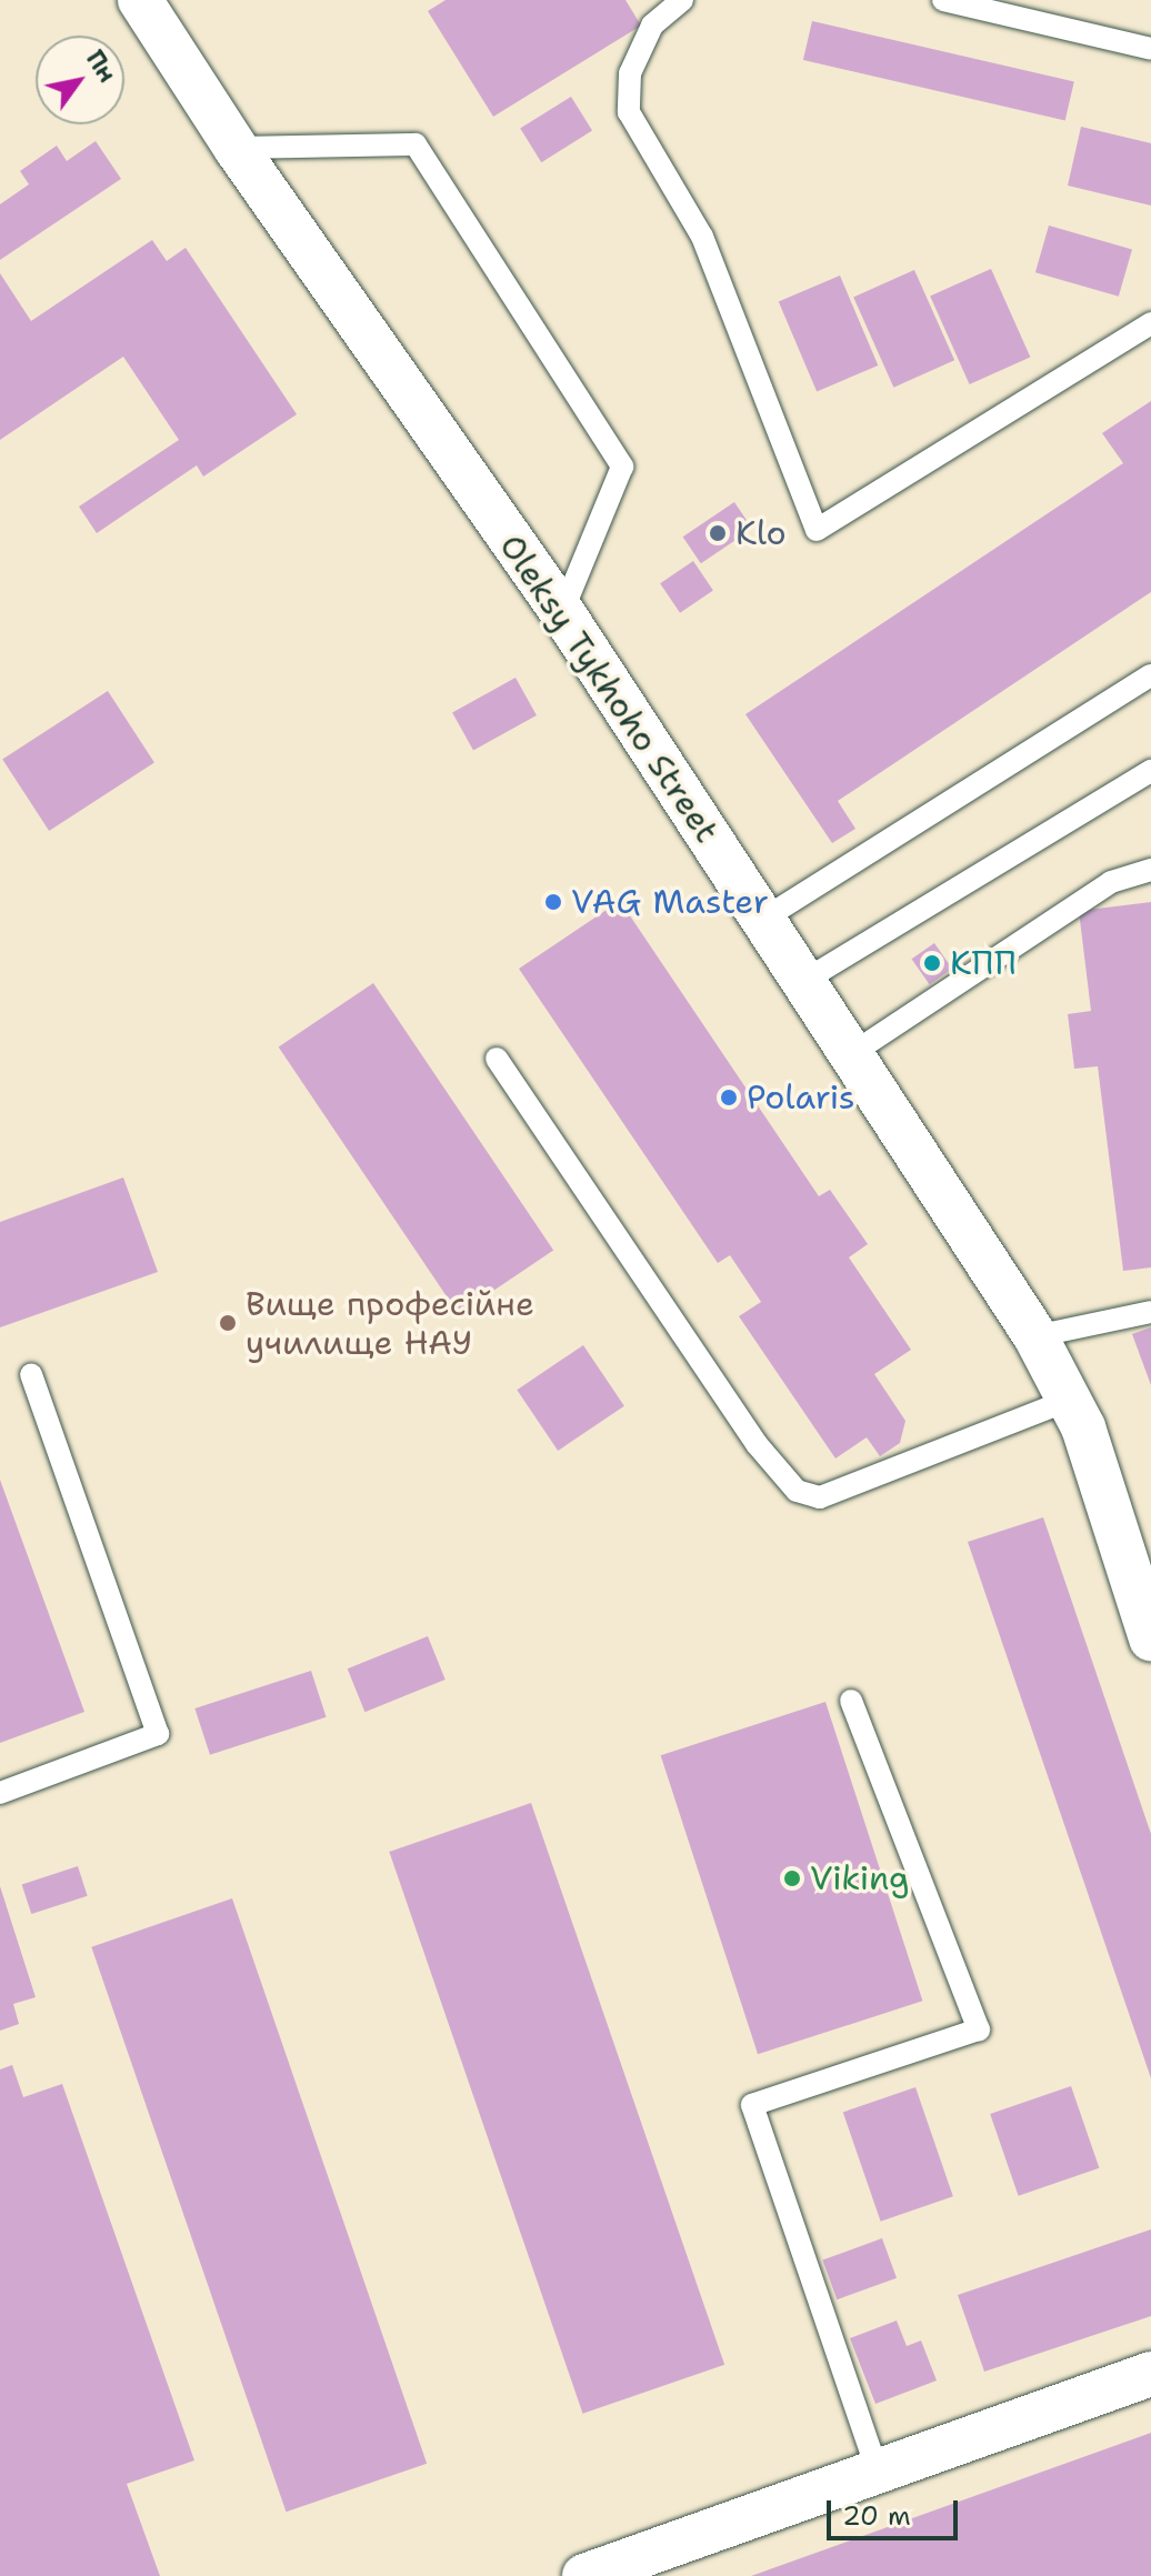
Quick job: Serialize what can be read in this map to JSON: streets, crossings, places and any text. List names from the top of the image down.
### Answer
{
  "streets": {
    "street": ["Oleksy Tykhoho Street"]
  },
  "places": [
    "Klo",
    "VAG Master",
    "КПП",
    "Polaris",
    "Вище професійне училище НАУ",
    "Viking"
  ],
  "scale_bar": "20 m",
  "north": "top right"
}
